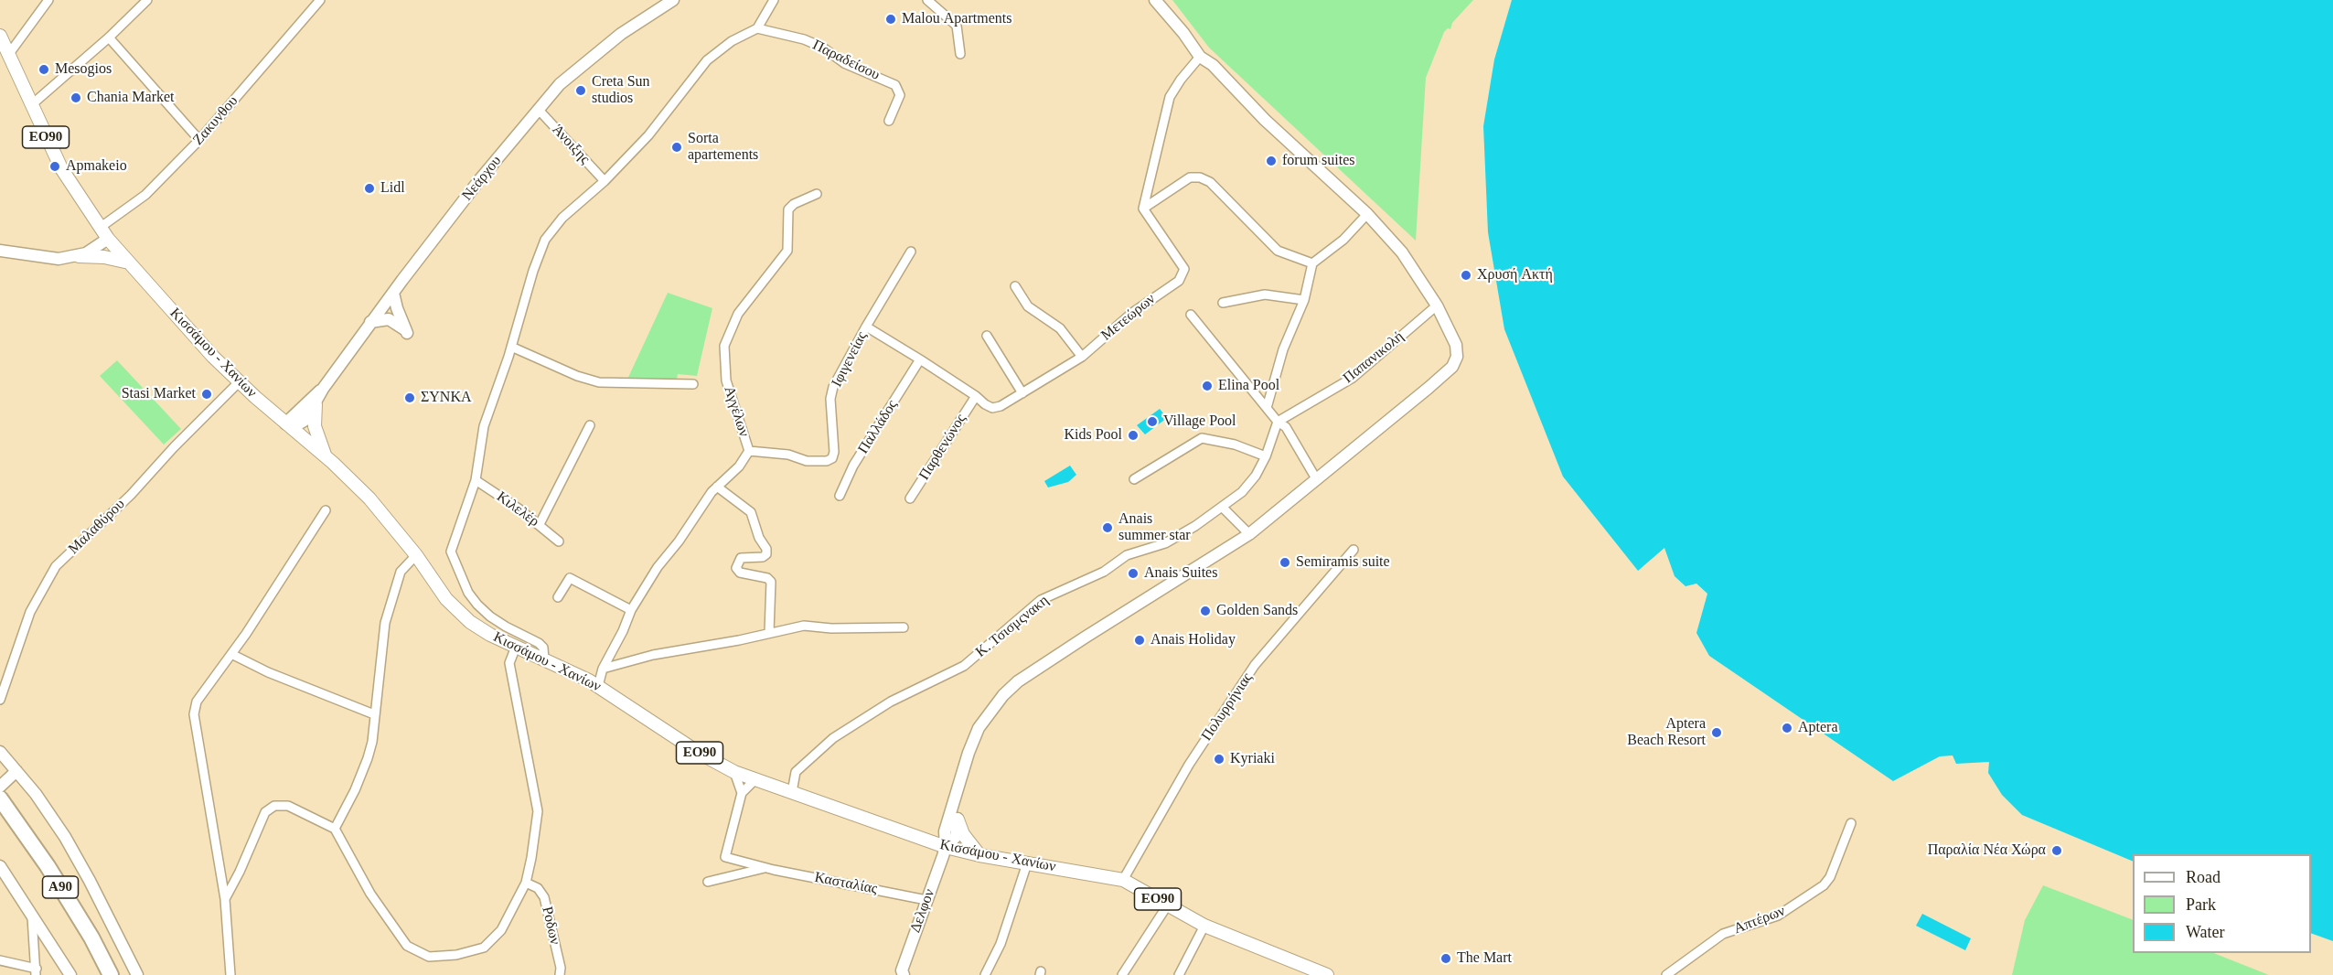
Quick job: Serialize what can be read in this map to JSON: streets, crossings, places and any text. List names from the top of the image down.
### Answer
{
  "streets": {
    "highway": ["Α90"],
    "main road": ["ΕΟ90", "Κισσάμου - Χανίων"],
    "street": [
      "Παραδείσου",
      "Ζακυνθου",
      "Άνοιξης",
      "Νεάρχου",
      "Μετεώρων",
      "Παπανικολή",
      "Ιφιγενείας",
      "Αγγέλων",
      "Παλλάδος",
      "Παρθενώνος",
      "Κιλελέρ",
      "Μαλαθύρου",
      "Κ. Τσισμςνακη",
      "Πολυρρήνιας",
      "Κασταλίας",
      "Δελφον",
      "Απτέρων",
      "Ροδων"
    ]
  },
  "crossings": [
    ["Ζακυνθου", "Κισσάμου - Χανίων"],
    ["Άνοιξης", "Νεάρχου"],
    ["Νεάρχου", "Κισσάμου - Χανίων"],
    ["Μετεώρων", "Ιφιγενείας"],
    ["Μετεώρων", "Παλλάδος"],
    ["Μετεώρων", "Παρθενώνος"],
    ["Κισσάμου - Χανίων", "Αγγέλων"],
    ["Κισσάμου - Χανίων", "Μαλαθύρου"],
    ["Κισσάμου - Χανίων", "Κ. Τσισμςνακη"],
    ["Κισσάμου - Χανίων", "Πολυρρήνιας"],
    ["Κισσάμου - Χανίων", "Δελφον"],
    ["Παπανικολή", "Κ. Τσισμςνακη"],
    ["Ιφιγενείας", "Αγγέλων"],
    ["Κασταλίας", "Δελφον"]
  ],
  "places": [
    "Malou Apartments",
    "Mesogios",
    "Creta Sun studios",
    "Chania Market",
    "Sorta apartements",
    "forum suites",
    "Apmakeio",
    "Lidl",
    "Χρυσή Ακτή",
    "Elina Pool",
    "Stasi Market",
    "ΣΥΝΚΑ",
    "Village Pool",
    "Kids Pool",
    "Anais summer star",
    "Semiramis suite",
    "Anais Suites",
    "Golden Sands",
    "Anais Holiday",
    "Aptera",
    "Aptera Beach Resort",
    "Kyriaki",
    "Παραλία Νέα Χώρα",
    "The Mart"
  ],
  "legend": ["Road", "Park", "Water"]
}
